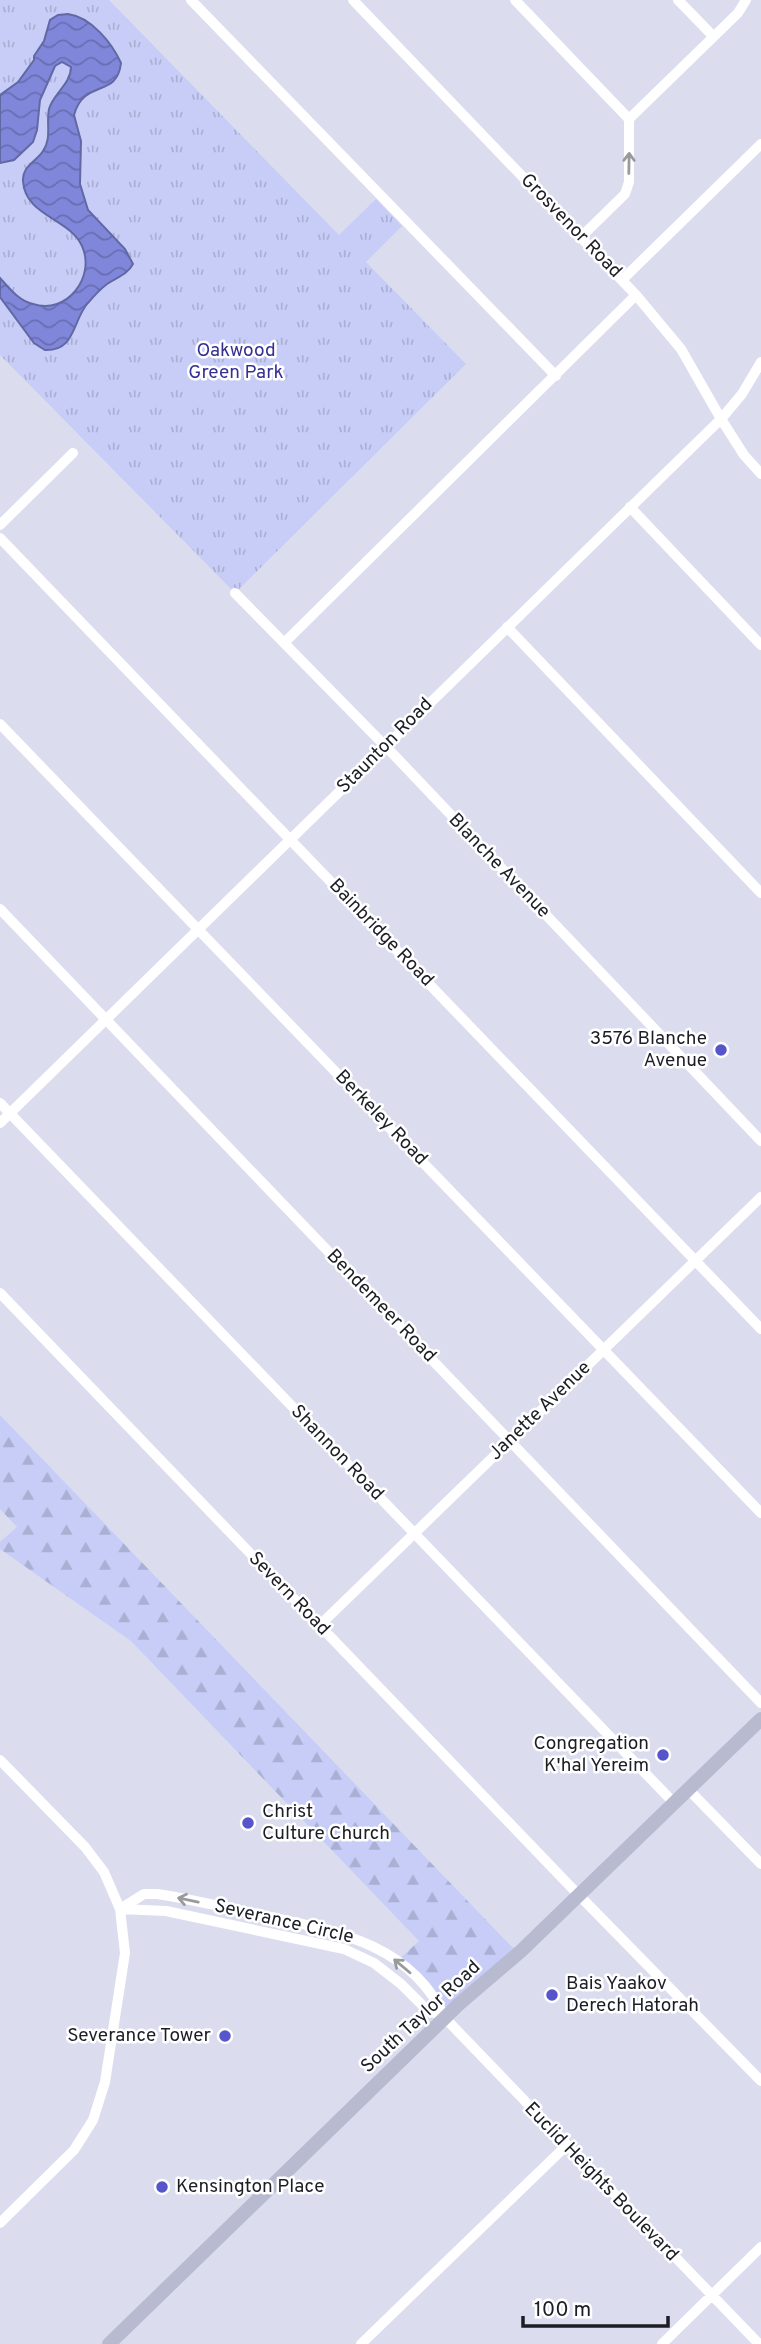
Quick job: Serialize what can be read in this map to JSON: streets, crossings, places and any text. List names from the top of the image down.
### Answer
{
  "streets": {
    "main road": ["South Taylor Road"],
    "street": [
      "Grosvenor Road",
      "Staunton Road",
      "Blanche Avenue",
      "Bainbridge Road",
      "Berkeley Road",
      "Bendemeer Road",
      "Janette Avenue",
      "Shannon Road",
      "Severn Road",
      "Severance Circle",
      "Euclid Heights Boulevard"
    ]
  },
  "crossings": [
    ["Grosvenor Road", "Staunton Road"],
    ["Staunton Road", "Blanche Avenue"],
    ["Staunton Road", "Bainbridge Road"],
    ["Staunton Road", "Berkeley Road"],
    ["Staunton Road", "Bendemeer Road"],
    ["Staunton Road", "Shannon Road"],
    ["Bainbridge Road", "Janette Avenue"],
    ["Berkeley Road", "Janette Avenue"],
    ["Bendemeer Road", "Janette Avenue"],
    ["Janette Avenue", "Shannon Road"],
    ["Janette Avenue", "Severn Road"],
    ["Shannon Road", "South Taylor Road"],
    ["Severn Road", "South Taylor Road"],
    ["Severance Circle", "South Taylor Road"],
    ["Severance Circle", "Euclid Heights Boulevard"],
    ["South Taylor Road", "Euclid Heights Boulevard"]
  ],
  "parks": ["Oakwood Green Park"],
  "places": [
    "3576 Blanche Avenue",
    "Congregation K'hal Yereim",
    "Christ Culture Church",
    "Bais Yaakov Derech Hatorah",
    "Severance Tower",
    "Kensington Place"
  ],
  "scale_bar": "100 m"
}
